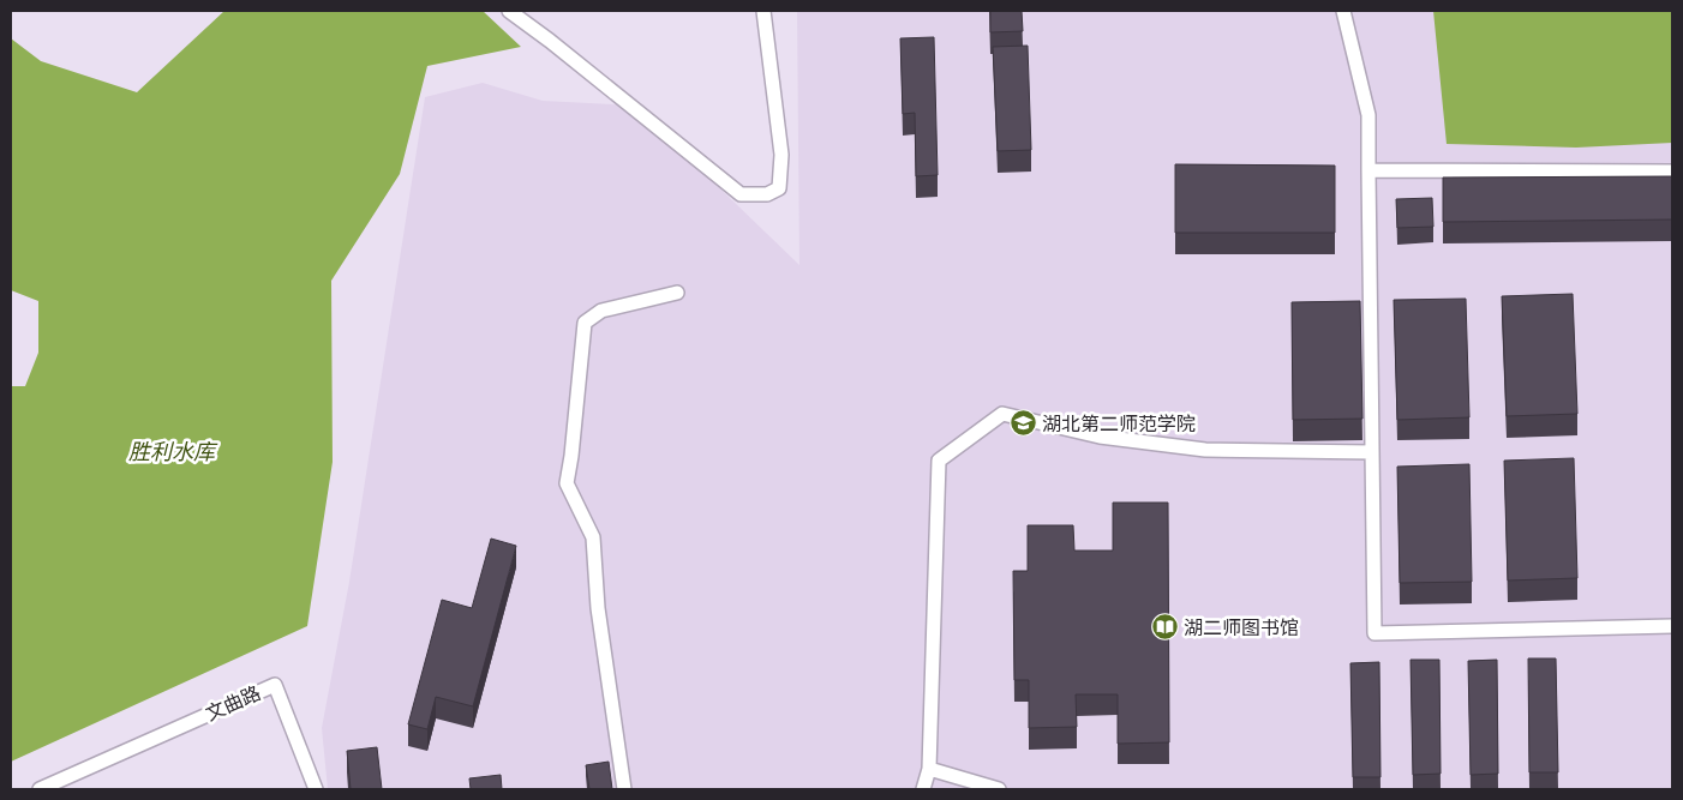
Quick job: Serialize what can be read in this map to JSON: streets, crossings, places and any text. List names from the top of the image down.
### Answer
{
  "streets": {
    "street": ["文曲路"]
  },
  "water": ["胜利水库"],
  "places": {
    "school or university": ["湖北第二师范学院"],
    "library": ["湖二师图书馆"]
  }
}
